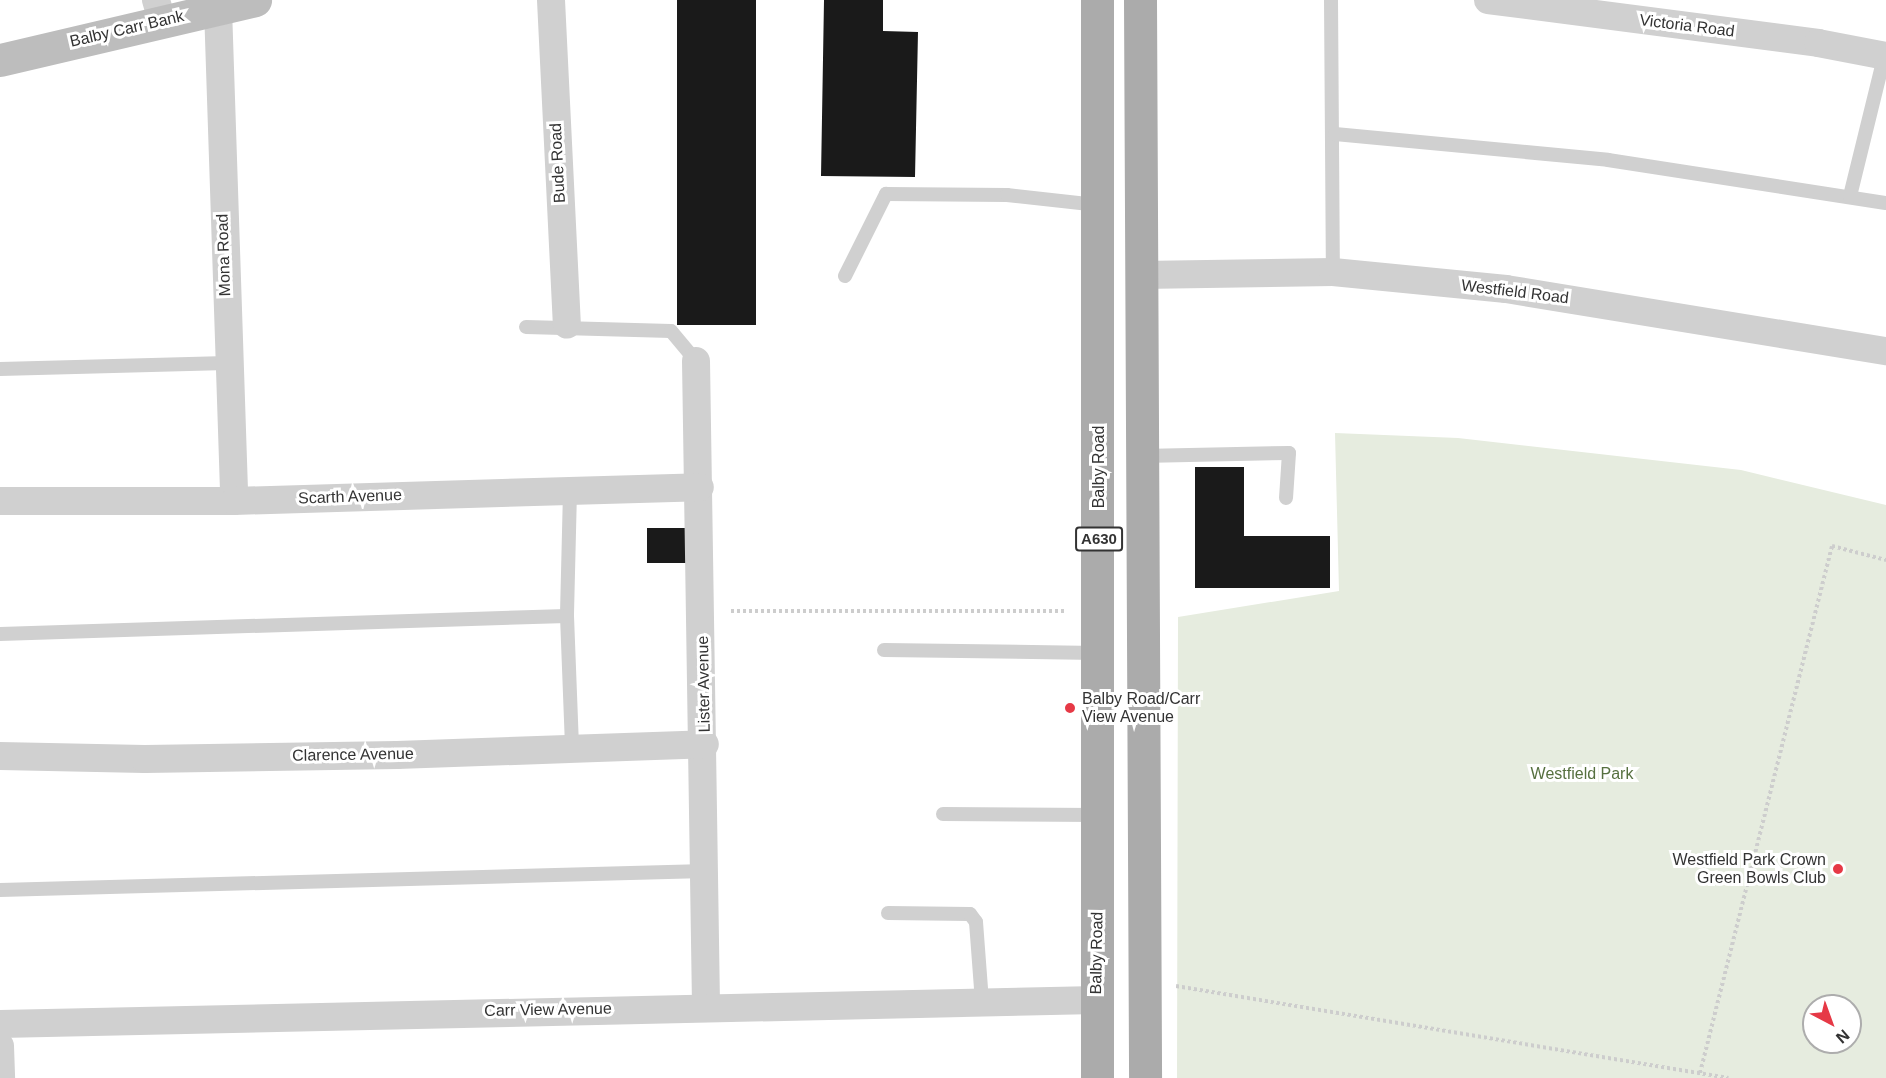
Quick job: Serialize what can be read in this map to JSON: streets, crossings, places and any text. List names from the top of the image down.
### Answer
{
  "streets": {
    "main road": ["Balby Road", "A630"],
    "street": [
      "Victoria Road",
      "Balby Carr Bank",
      "Bude Road",
      "Mona Road",
      "Westfield Road",
      "Scarth Avenue",
      "Lister Avenue",
      "Clarence Avenue",
      "Carr View Avenue"
    ]
  },
  "crossings": [
    ["Balby Carr Bank", "Mona Road"],
    ["Mona Road", "Scarth Avenue"],
    ["Westfield Road", "A630"],
    ["Balby Road", "Carr View Avenue"],
    ["Scarth Avenue", "Lister Avenue"],
    ["Lister Avenue", "Clarence Avenue"],
    ["Lister Avenue", "Carr View Avenue"]
  ],
  "parks": ["Westfield Park"],
  "places": ["Balby Road/Carr View Avenue", "Westfield Park Crown Green Bowls Club"],
  "north": "bottom right"
}
